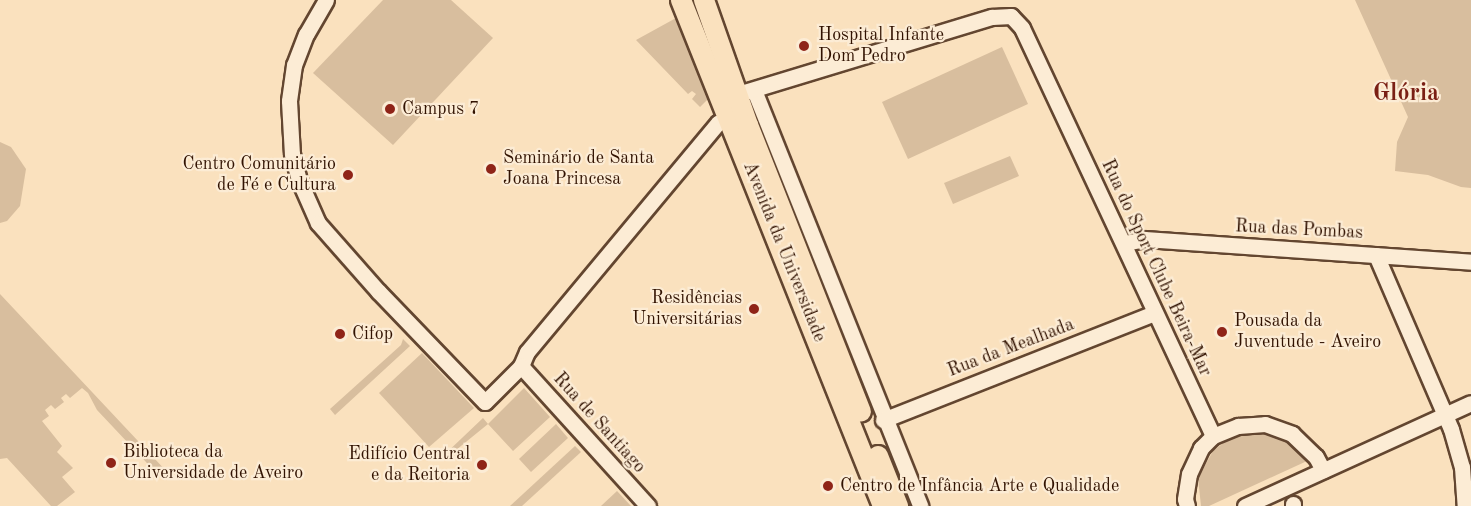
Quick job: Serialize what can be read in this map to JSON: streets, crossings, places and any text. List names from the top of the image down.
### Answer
{
  "streets": {
    "main road": ["Avenida da Universidade"],
    "street": [
      "Rua das Pombas",
      "Rua do Sport Clube Beira-Mar",
      "Rua da Mealhada",
      "Rua de Santiago"
    ]
  },
  "crossings": [
    ["Rua das Pombas", "Rua do Sport Clube Beira-Mar"],
    ["Avenida da Universidade", "Rua do Sport Clube Beira-Mar"],
    ["Avenida da Universidade", "Rua da Mealhada"],
    ["Rua do Sport Clube Beira-Mar", "Rua da Mealhada"]
  ],
  "districts": ["Glória"],
  "places": [
    "Hospital Infante Dom Pedro",
    "Campus 7",
    "Seminário de Santa Joana Princesa",
    "Centro Comunitário de Fé e Cultura",
    "Residências Universitárias",
    "Pousada da Juventude - Aveiro",
    "Cifop",
    "Biblioteca da Universidade de Aveiro",
    "Edifício Central e da Reitoria",
    "Centro de Infância Arte e Qualidade"
  ]
}
